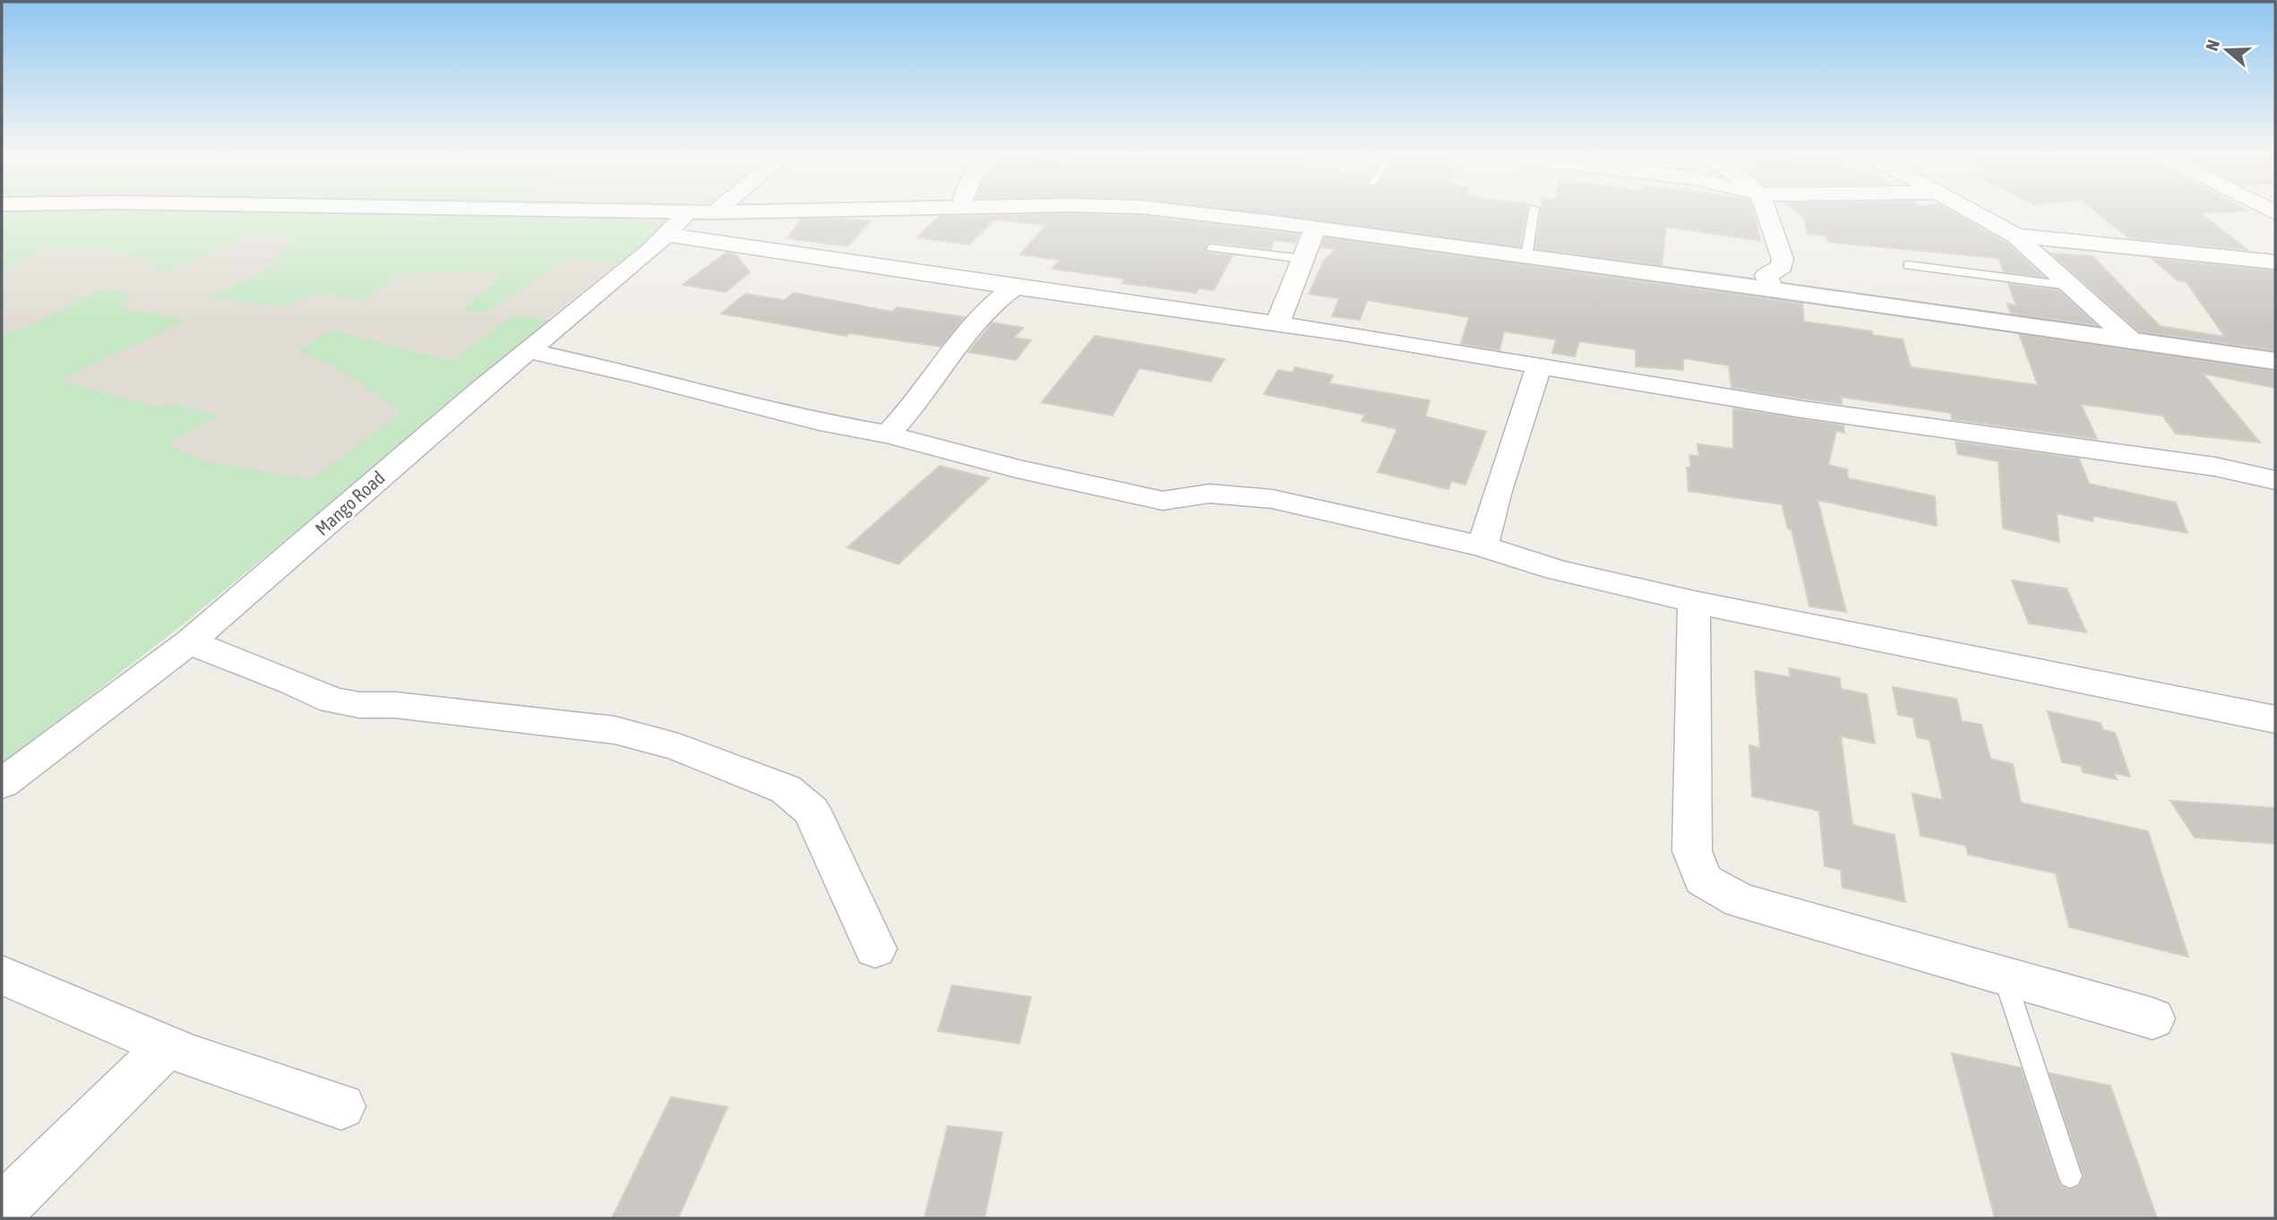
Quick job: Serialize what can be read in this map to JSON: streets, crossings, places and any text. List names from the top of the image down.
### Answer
{
  "streets": {
    "street": ["Mango Road"]
  },
  "north": "left"
}
